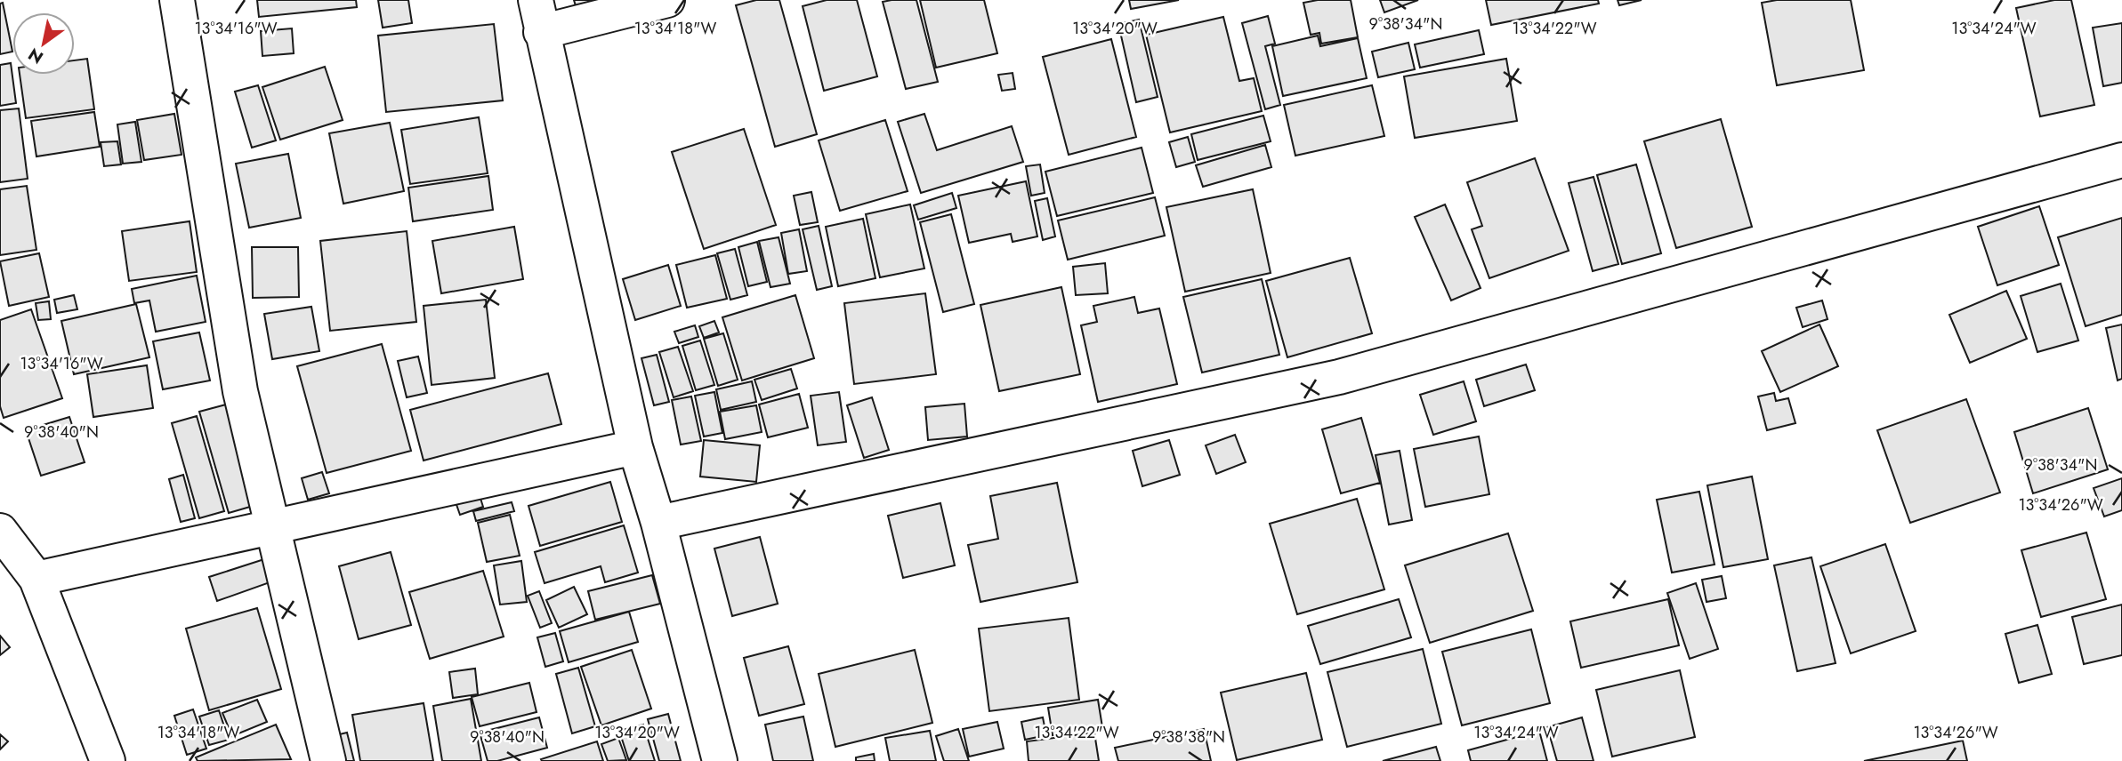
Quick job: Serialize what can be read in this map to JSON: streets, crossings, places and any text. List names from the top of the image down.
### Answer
{
  "north": "bottom left",
  "coordinates": [
    "9°38'34\"N",
    "13°34'16\"W",
    "13°34'18\"W",
    "13°34'20\"W",
    "13°34'22\"W",
    "13°34'24\"W",
    "9°38'40\"N",
    "13°34'26\"W",
    "9°38'38\"N"
  ]
}
